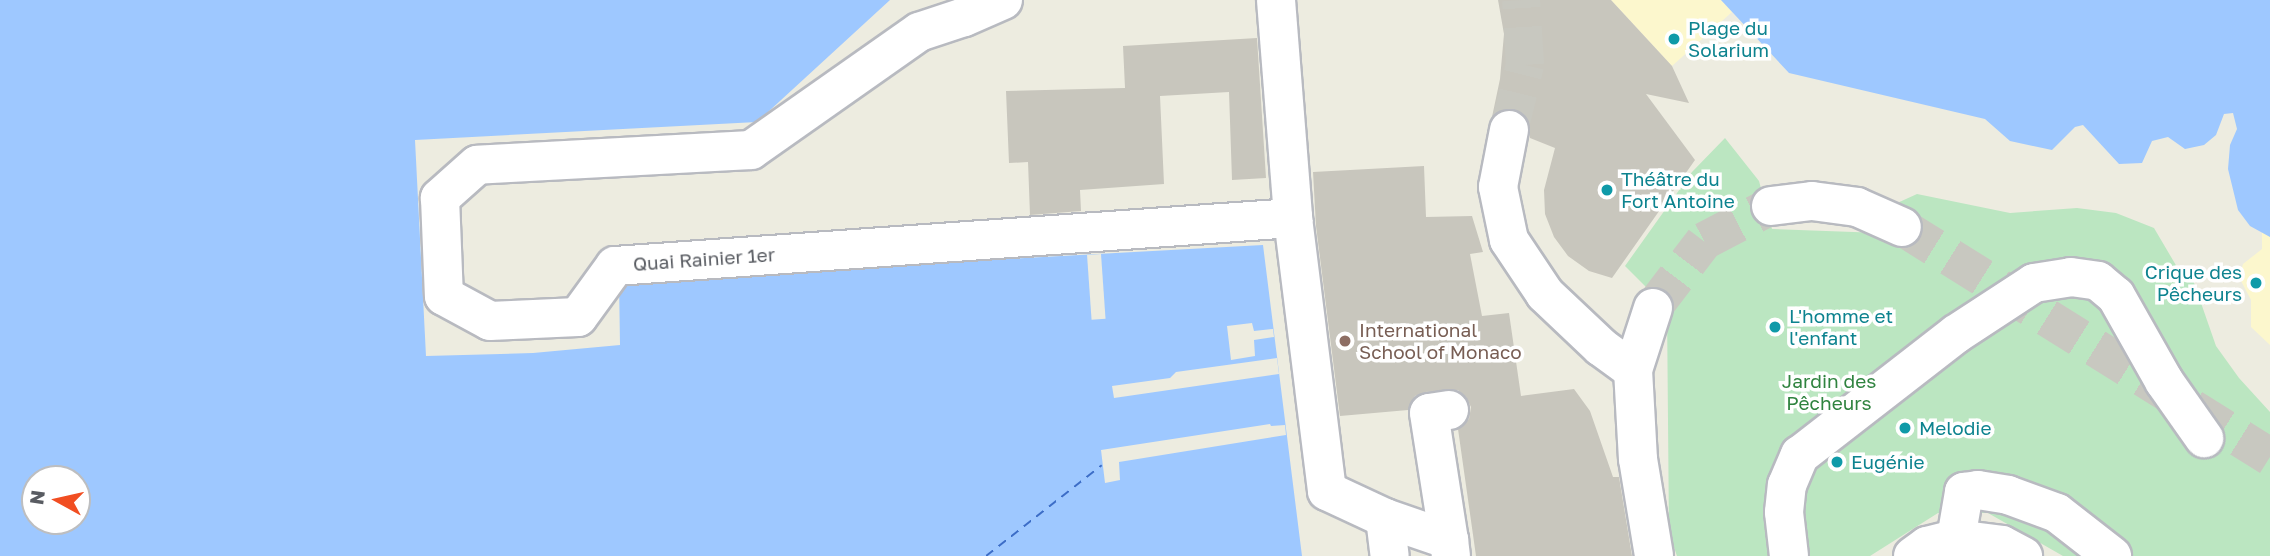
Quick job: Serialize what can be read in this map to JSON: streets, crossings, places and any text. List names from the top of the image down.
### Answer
{
  "streets": {
    "street": ["Quai Rainier 1er"]
  },
  "parks": ["Jardin des Pêcheurs"],
  "places": [
    "Plage du Solarium",
    "Théâtre du Fort Antoine",
    "Crique des Pêcheurs",
    "L'homme et l'enfant",
    "International School of Monaco",
    "Melodie",
    "Eugénie"
  ],
  "north": "left"
}
